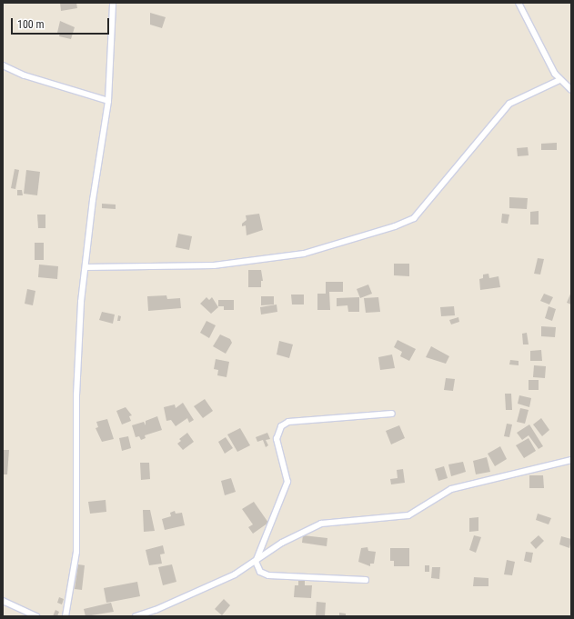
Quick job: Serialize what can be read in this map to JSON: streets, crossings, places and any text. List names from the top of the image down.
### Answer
{
  "scale_bar": "100 m"
}
